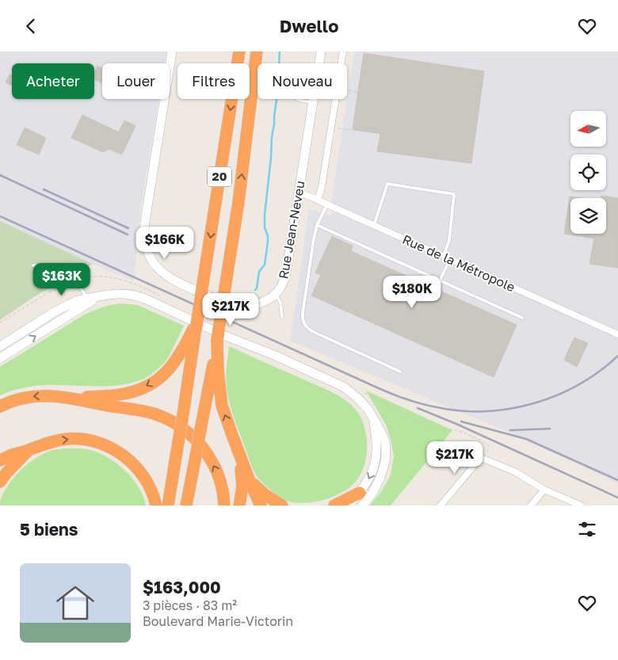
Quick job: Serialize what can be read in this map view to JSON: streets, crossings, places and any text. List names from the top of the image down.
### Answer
{
  "streets": {
    "highway": ["20"],
    "street": ["Rue Jean-Neveu", "Rue de la Métropole"]
  },
  "crossings": [
    ["Rue Jean-Neveu", "Rue de la Métropole"]
  ],
  "north": "left",
  "page": {
    "header": "Dwello",
    "chip": [
      "Acheter",
      "Louer",
      "Filtres",
      "Nouveau"
    ],
    "price": [
      "$166K",
      "$163K",
      "$180K",
      "$217K",
      "$217K"
    ],
    "heading": "5 biens",
    "list": [
      {
        "name": "$163,000",
        "note": "3 pièces · 83 m² · Boulevard Marie-Victorin"
      }
    ]
  }
}
